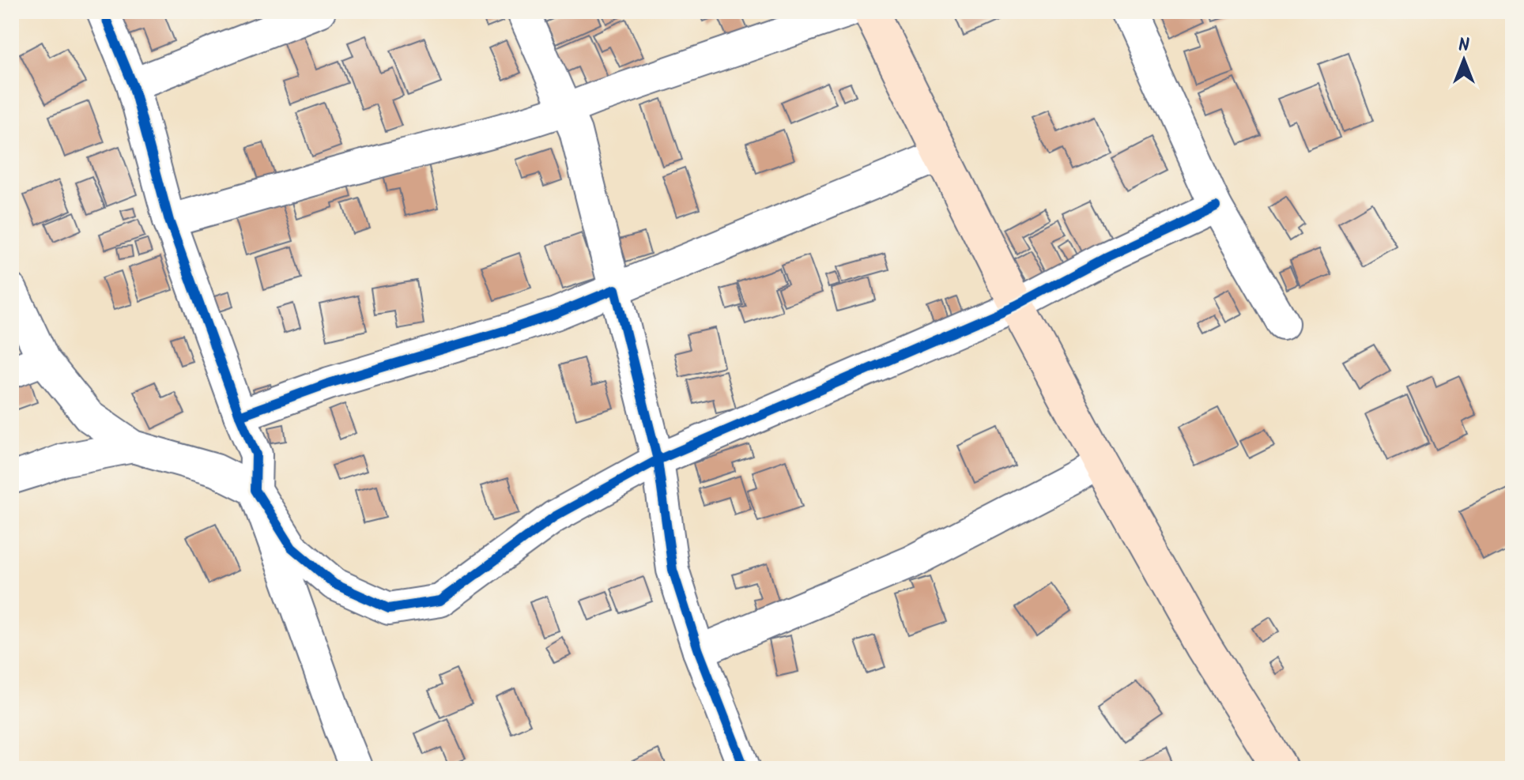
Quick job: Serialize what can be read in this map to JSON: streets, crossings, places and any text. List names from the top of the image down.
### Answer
{
  "north": "top"
}
